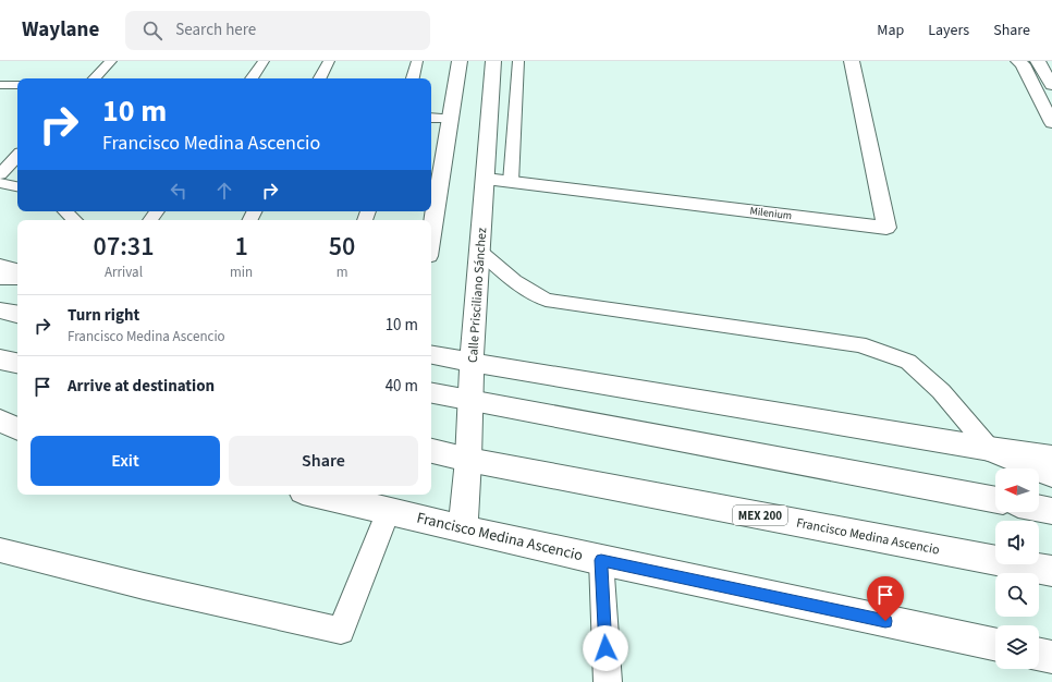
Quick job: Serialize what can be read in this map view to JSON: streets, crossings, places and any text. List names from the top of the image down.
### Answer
{
  "streets": {
    "main road": [
      "Milenium",
      "Calle Prisciliano Sánchez",
      "MEX 200",
      "Francisco Medina Ascencio"
    ]
  },
  "crossings": [
    ["Milenium", "Calle Prisciliano Sánchez"],
    ["Calle Prisciliano Sánchez", "Francisco Medina Ascencio"]
  ],
  "north": "left",
  "page": {
    "header": "Waylane",
    "search": "Search here",
    "nav": ["Map", "Layers", "Share"],
    "turn": ["10 m", "Francisco Medina Ascencio"],
    "eta": [
      "07:31",
      "Arrival",
      "1",
      "min",
      "50",
      "m"
    ],
    "list": [
      {
        "name": "Turn right",
        "note": "Francisco Medina Ascencio",
        "value": "10 m"
      },
      {
        "name": "Arrive at destination",
        "value": "40 m"
      }
    ],
    "buttons": ["Exit", "Share"]
  }
}
